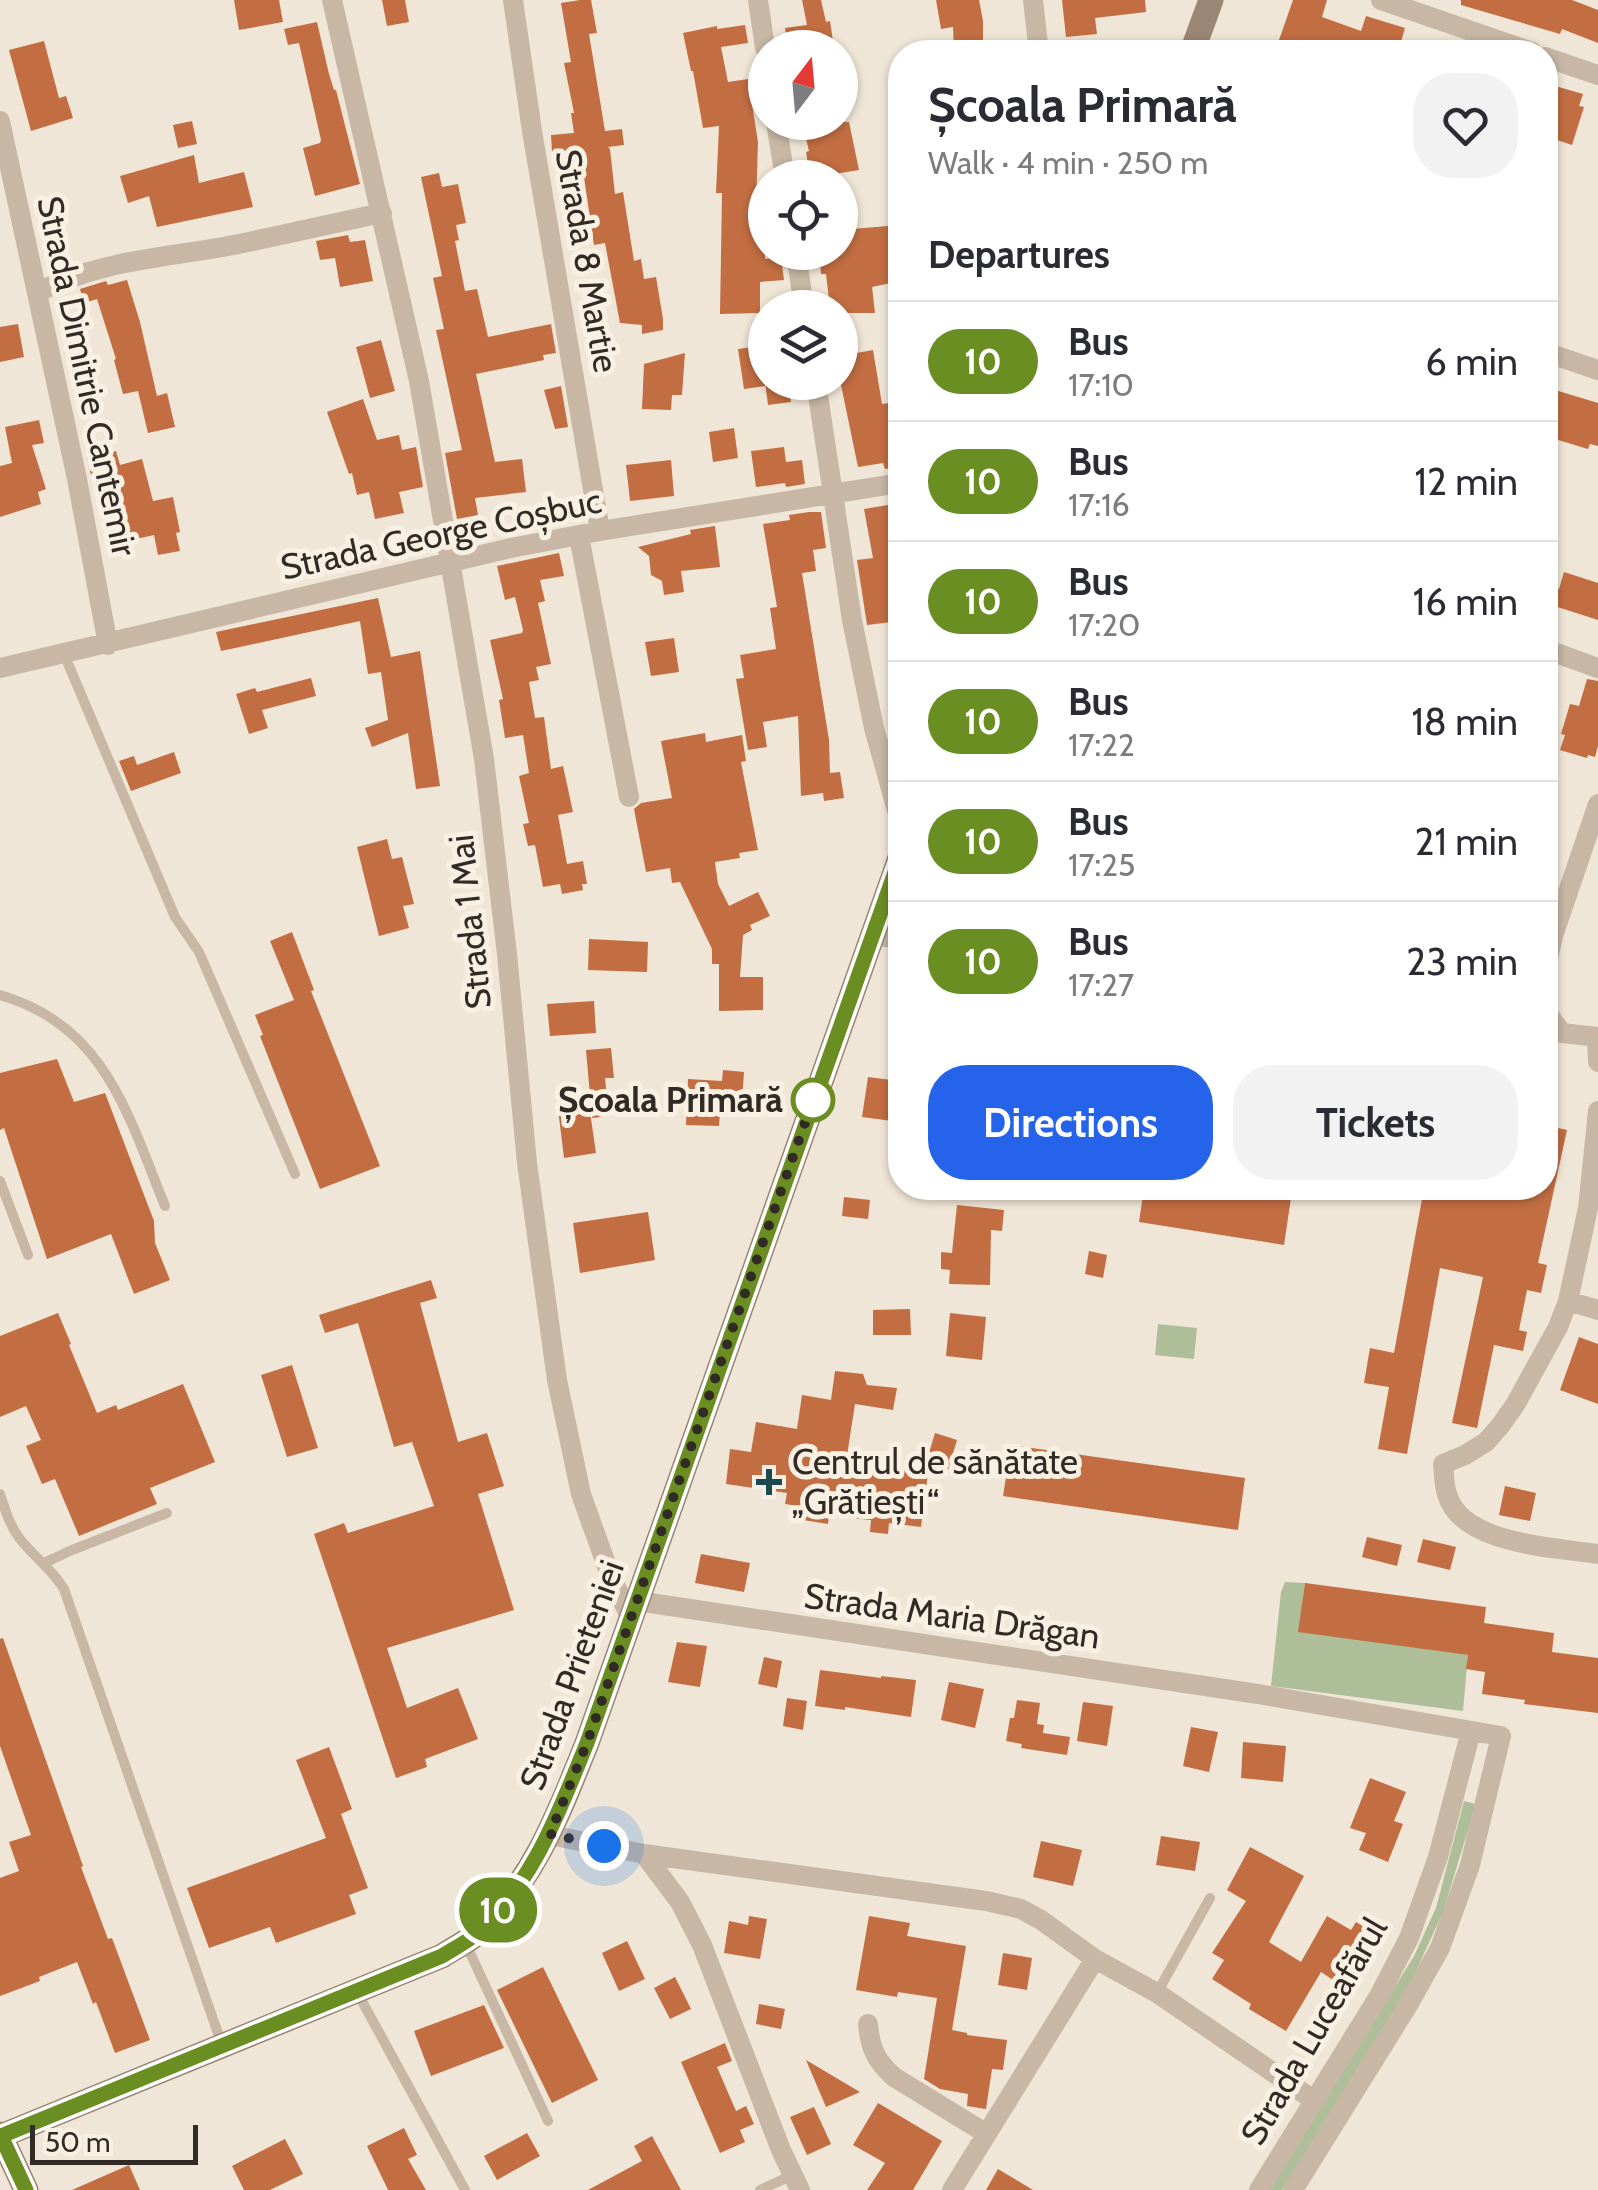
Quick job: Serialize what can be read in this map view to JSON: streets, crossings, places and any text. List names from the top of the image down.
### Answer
{
  "streets": {
    "street": [
      "Strada 8 Martie",
      "Strada Dimitrie Cantemir",
      "Strada George Coșbuc",
      "Strada 1 Mai",
      "Strada Maria Drăgan",
      "Strada Prieteniei",
      "Strada Luceafărul"
    ]
  },
  "crossings": [
    ["Strada 8 Martie", "Strada George Coșbuc"],
    ["Strada Dimitrie Cantemir", "Strada George Coșbuc"],
    ["Strada George Coșbuc", "Strada 1 Mai"],
    ["Strada 1 Mai", "Strada Maria Drăgan"],
    ["Strada 1 Mai", "Strada Prieteniei"],
    ["Strada Maria Drăgan", "Strada Prieteniei"],
    ["Strada Maria Drăgan", "Strada Luceafărul"]
  ],
  "places": {
    "other": ["Școala Primară"],
    "health": ["Centrul de sănătate „Grătiești“"]
  },
  "lines": ["bus line 10"],
  "scale_bar": "50 m",
  "north": "top",
  "page": {
    "on_map": "10",
    "heading": [
      ["Școala Primară", "Walk · 4 min · 250 m"],
      "Departures"
    ],
    "list": [
      {
        "mark": "10",
        "name": "Bus",
        "note": "17:10",
        "value": "6 min"
      },
      {
        "mark": "10",
        "name": "Bus",
        "note": "17:16",
        "value": "12 min"
      },
      {
        "mark": "10",
        "name": "Bus",
        "note": "17:20",
        "value": "16 min"
      },
      {
        "mark": "10",
        "name": "Bus",
        "note": "17:22",
        "value": "18 min"
      },
      {
        "mark": "10",
        "name": "Bus",
        "note": "17:25",
        "value": "21 min"
      },
      {
        "mark": "10",
        "name": "Bus",
        "note": "17:27",
        "value": "23 min"
      }
    ],
    "buttons": ["Directions", "Tickets"],
    "scale": "50 m"
  }
}
